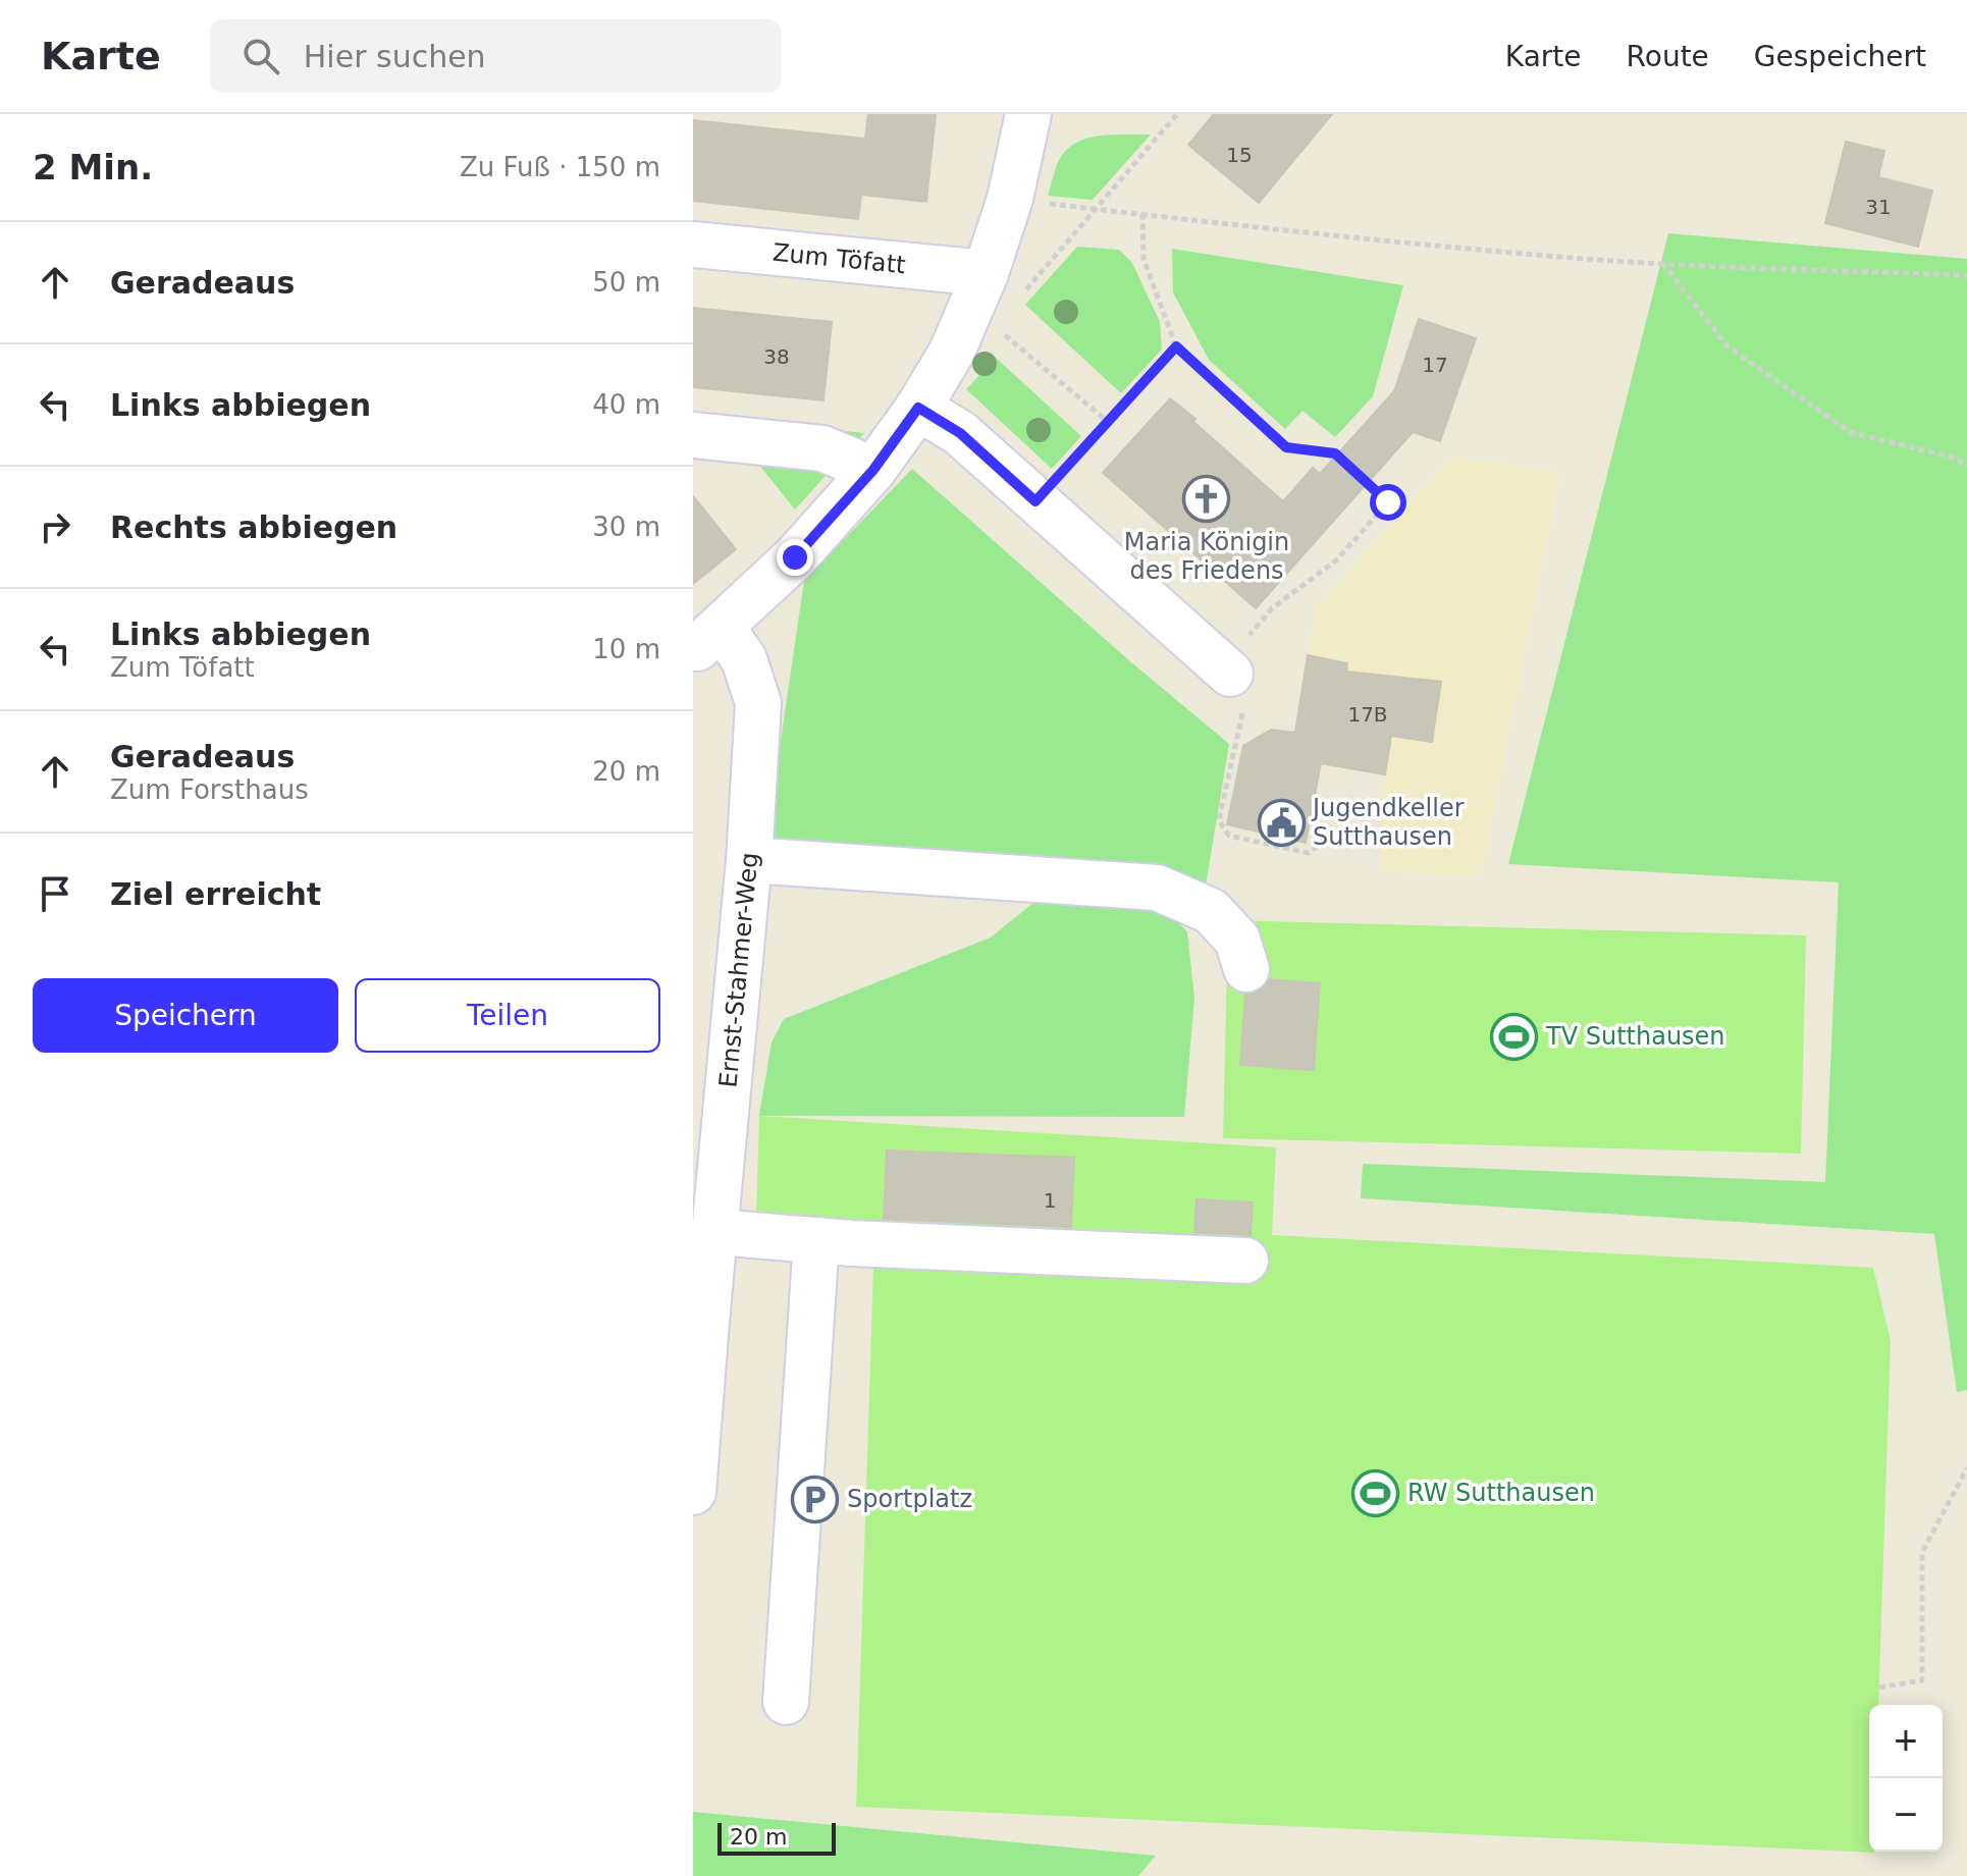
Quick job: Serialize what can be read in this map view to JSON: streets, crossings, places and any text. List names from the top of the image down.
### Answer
{
  "streets": {
    "street": ["Zum Töfatt", "Ernst-Stahmer-Weg"]
  },
  "places": {
    "church": ["Maria Königin des Friedens"],
    "public building": ["Jugendkeller Sutthausen"],
    "sports": ["TV Sutthausen", "RW Sutthausen"],
    "parking": ["Sportplatz"]
  },
  "house_numbers": [
    "15",
    "31",
    "38",
    "17",
    "17B",
    "1"
  ],
  "scale_bar": "20 m",
  "page": {
    "header": "Karte",
    "search": "Hier suchen",
    "nav": ["Karte", "Route", "Gespeichert"],
    "heading": ["2 Min.", "Zu Fuß · 150 m"],
    "list": [
      ["Geradeaus", "50 m"],
      ["Links abbiegen", "40 m"],
      ["Rechts abbiegen", "30 m"],
      ["Links abbiegen", "Zum Töfatt", "10 m"],
      ["Geradeaus", "Zum Forsthaus", "20 m"],
      "Ziel erreicht"
    ],
    "buttons": ["Speichern", "Teilen"],
    "map_buttons": ["+", "−"],
    "scale": "20 m"
  }
}
